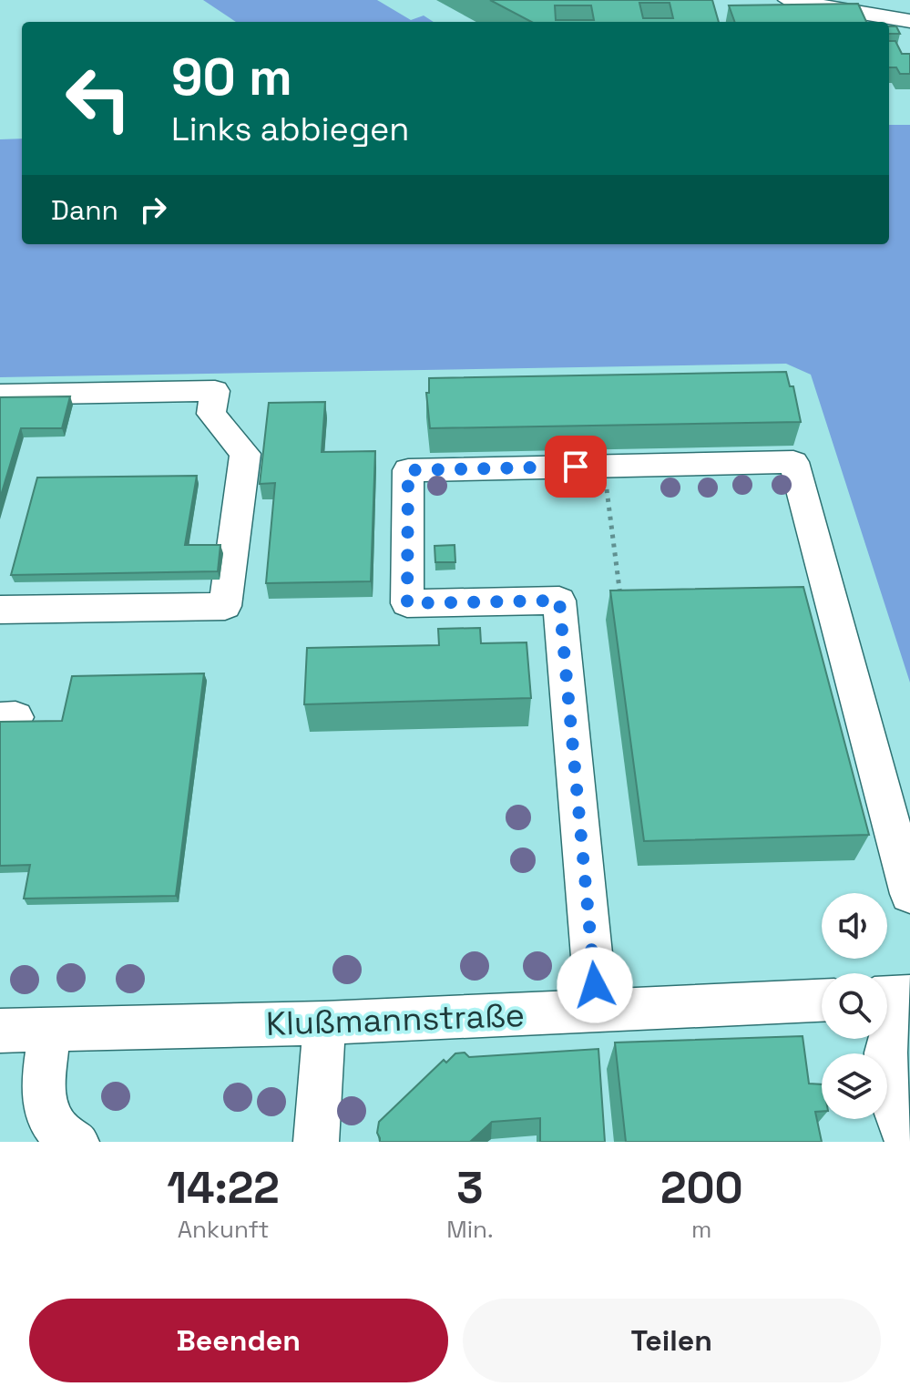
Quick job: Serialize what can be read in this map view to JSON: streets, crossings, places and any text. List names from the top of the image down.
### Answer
{
  "streets": {
    "street": ["Klußmannstraße"]
  },
  "page": {
    "turn": ["90 m", "Links abbiegen"],
    "then": "Dann",
    "eta": [
      "14:22",
      "Ankunft",
      "3",
      "Min.",
      "200",
      "m"
    ],
    "buttons": ["Beenden", "Teilen"]
  }
}
